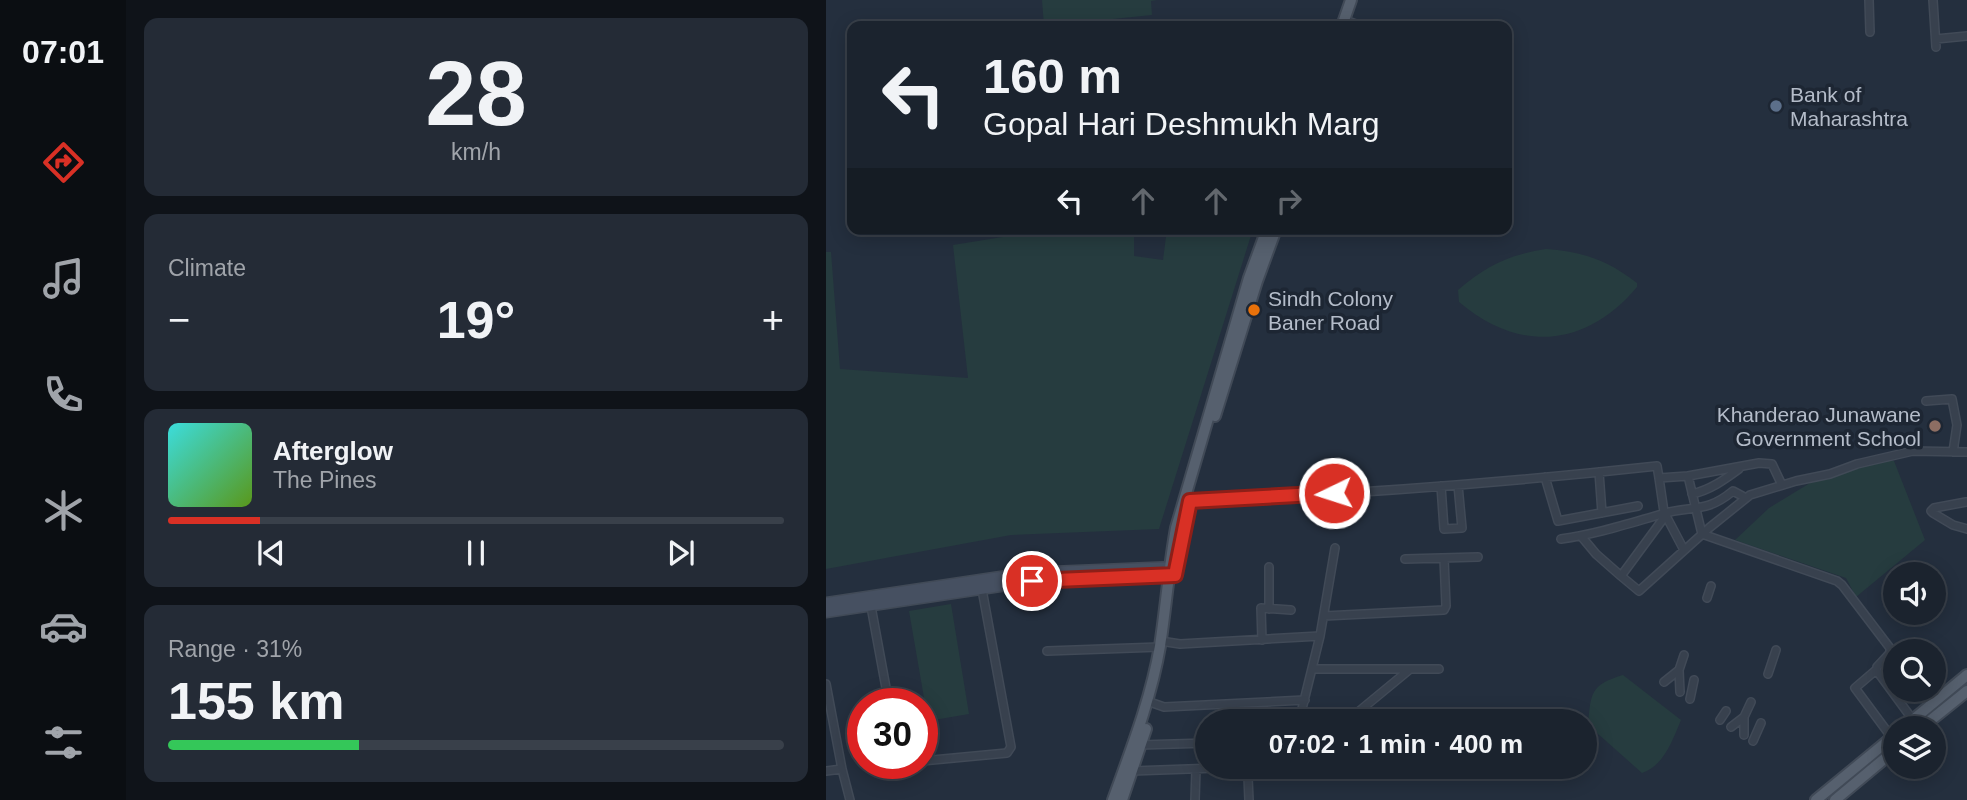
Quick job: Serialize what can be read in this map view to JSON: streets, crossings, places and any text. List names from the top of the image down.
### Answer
{
  "places": ["Bank of Maharashtra", "Sindh Colony Baner Road", "Khanderao Junawane Government School"],
  "page": {
    "tabs": "07:01",
    "tile": [
      ["28", "km/h"],
      "Climate",
      ["Range · 31%", "155 km"]
    ],
    "turn": ["160 m", "Gopal Hari Deshmukh Marg"],
    "heat": ["−", "19°", "+"],
    "song": ["Afterglow", "The Pines"],
    "limit": "30",
    "trip": "07:02 · 1 min · 400 m"
  }
}
